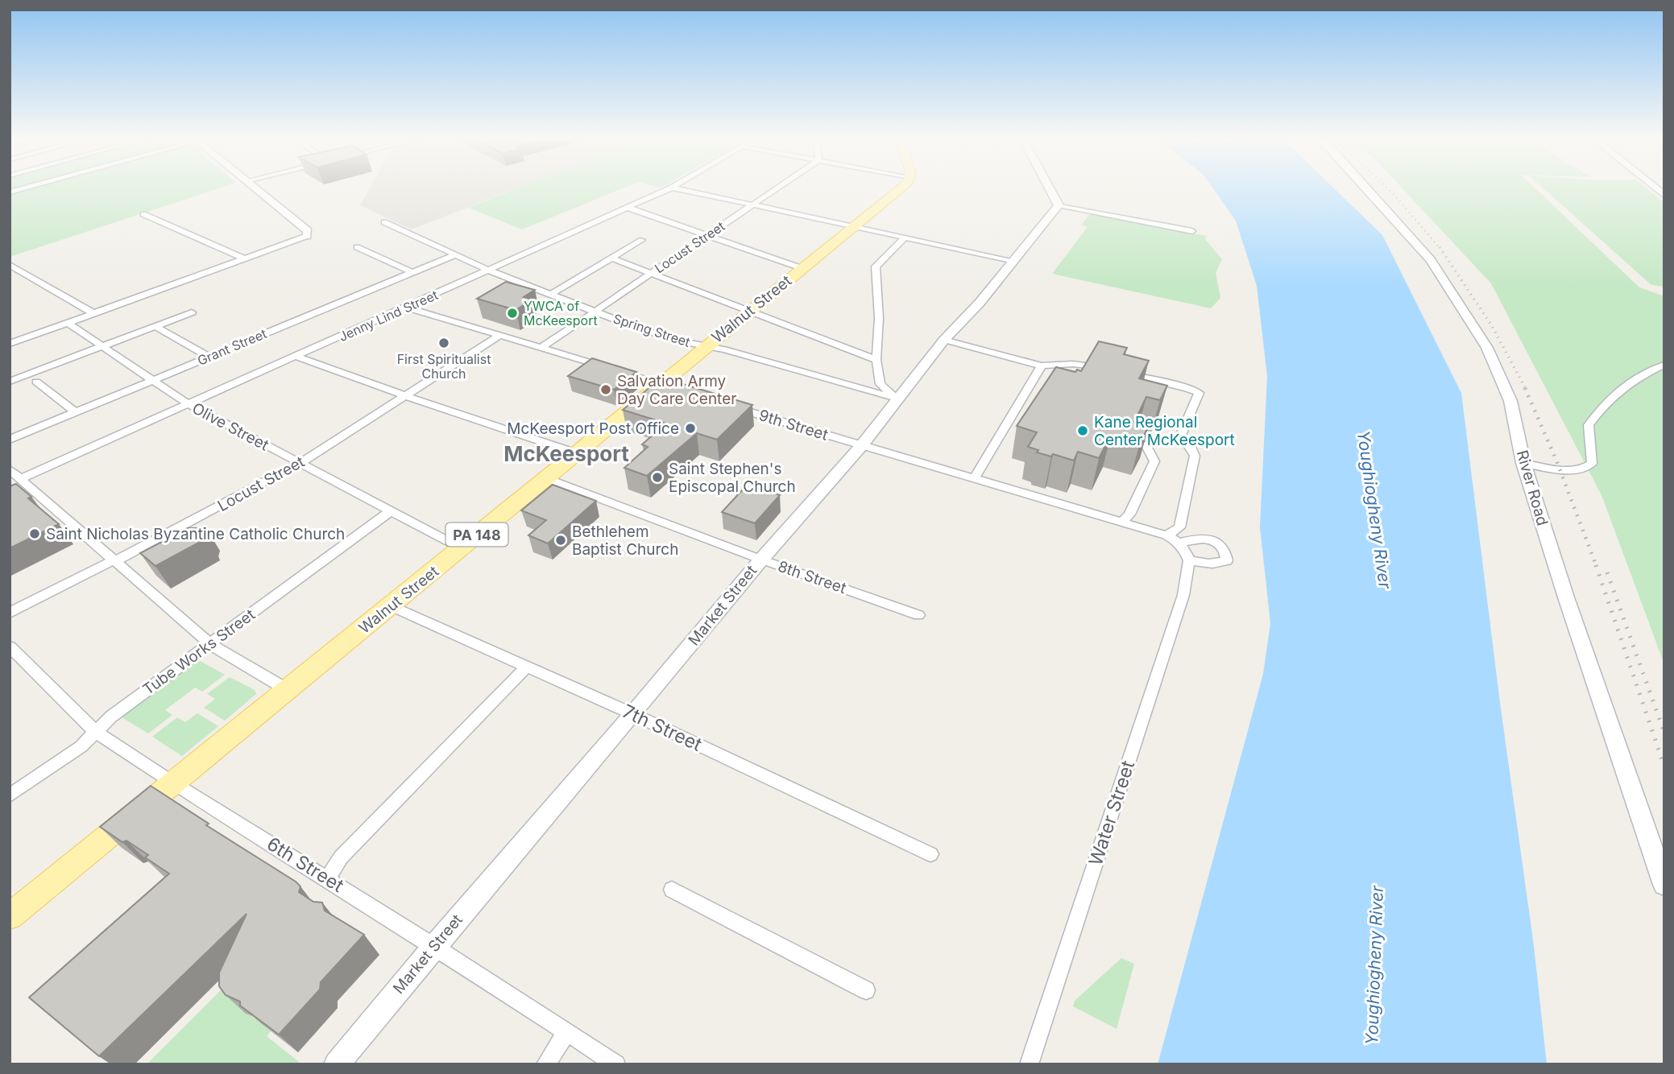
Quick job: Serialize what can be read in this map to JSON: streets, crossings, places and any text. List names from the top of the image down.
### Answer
{
  "streets": {
    "main road": ["Walnut Street", "PA 148"],
    "street": [
      "Locust Street",
      "Jenny Lind Street",
      "Spring Street",
      "Grant Street",
      "9th Street",
      "Olive Street",
      "River Road",
      "8th Street",
      "Market Street",
      "Tube Works Street",
      "7th Street",
      "Water Street",
      "6th Street"
    ]
  },
  "crossings": [
    ["Locust Street", "Spring Street"],
    ["Locust Street", "Olive Street"],
    ["Walnut Street", "Spring Street"],
    ["Walnut Street", "Olive Street"],
    ["Walnut Street", "8th Street"],
    ["Walnut Street", "7th Street"],
    ["Walnut Street", "6th Street"],
    ["Jenny Lind Street", "Spring Street"],
    ["Jenny Lind Street", "Olive Street"],
    ["Spring Street", "Grant Street"],
    ["Spring Street", "Market Street"],
    ["Grant Street", "Olive Street"],
    ["9th Street", "Market Street"],
    ["9th Street", "Water Street"],
    ["Olive Street", "Tube Works Street"],
    ["8th Street", "Market Street"],
    ["Market Street", "7th Street"],
    ["Market Street", "6th Street"],
    ["Tube Works Street", "6th Street"]
  ],
  "districts": ["McKeesport"],
  "water": ["Youghiogheny River"],
  "places": [
    "YWCA of McKeesport",
    "First Spiritualist Church",
    "Salvation Army Day Care Center",
    "McKeesport Post Office",
    "Kane Regional Center McKeesport",
    "Saint Stephen's Episcopal Church",
    "Saint Nicholas Byzantine Catholic Church",
    "Bethlehem Baptist Church"
  ]
}
